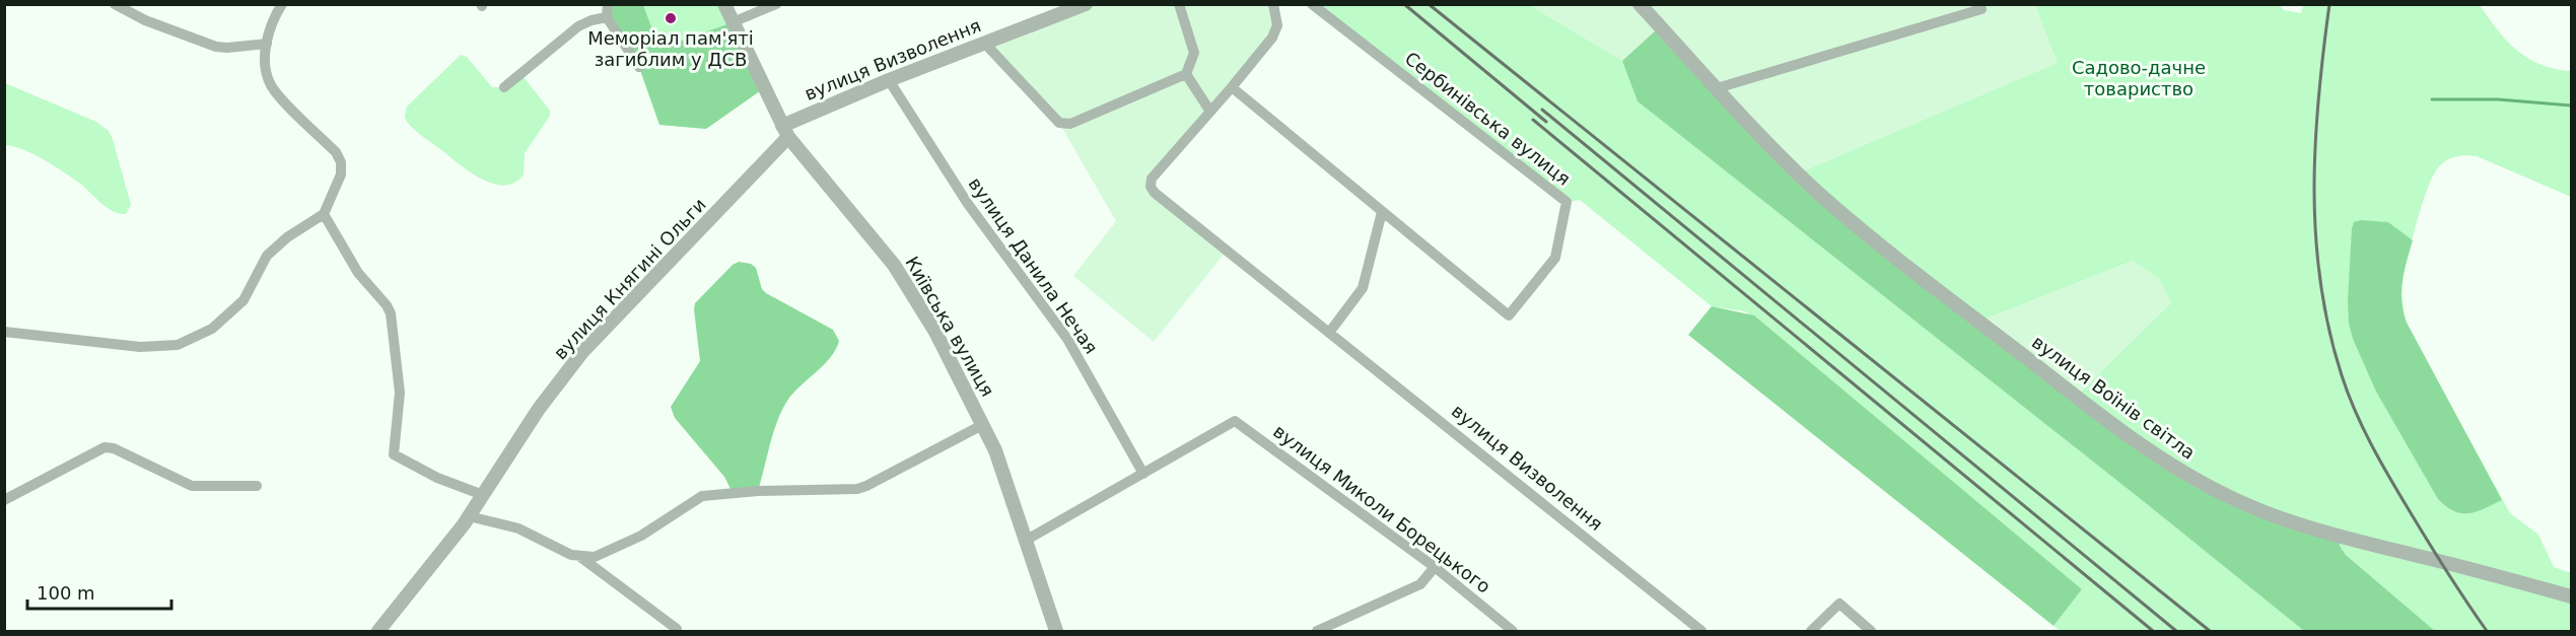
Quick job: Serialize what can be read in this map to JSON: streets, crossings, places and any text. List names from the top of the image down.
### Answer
{
  "streets": {
    "street": [
      "вулиця Визволення",
      "Сербинівська вулиця",
      "вулиця Данила Нечая",
      "вулиця Княгині Ольги",
      "Київська вулиця",
      "вулиця Воїнів світла",
      "вулиця Миколи Борецького"
    ]
  },
  "crossings": [
    ["вулиця Визволення", "вулиця Данила Нечая"],
    ["вулиця Визволення", "вулиця Княгині Ольги"],
    ["вулиця Визволення", "Київська вулиця"],
    ["вулиця Данила Нечая", "вулиця Миколи Борецького"],
    ["вулиця Княгині Ольги", "Київська вулиця"]
  ],
  "parks": ["Садово-дачне товариство"],
  "places": ["Меморіал пам'яті загиблим у ДСВ"],
  "scale_bar": "100 m"
}
